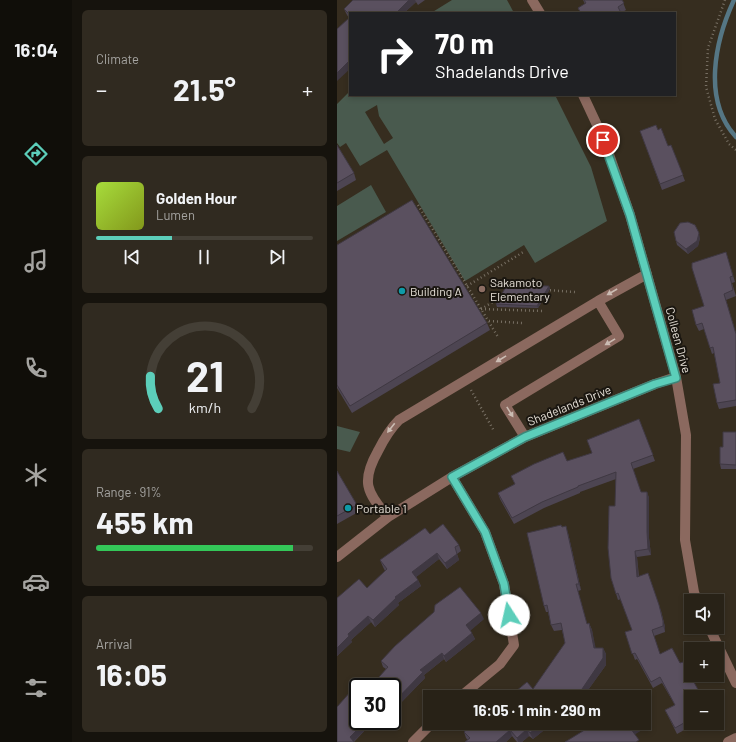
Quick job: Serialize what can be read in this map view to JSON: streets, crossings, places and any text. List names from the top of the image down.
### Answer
{
  "streets": {
    "street": ["Colleen Drive", "Shadelands Drive"]
  },
  "crossings": [
    ["Colleen Drive", "Shadelands Drive"]
  ],
  "places": ["Sakamoto Elementary", "Building A", "Portable 1"],
  "page": {
    "tabs": "16:04",
    "tile": [
      "Climate",
      ["Range · 91%", "455 km"],
      ["Arrival", "16:05"]
    ],
    "turn": ["70 m", "Shadelands Drive"],
    "heat": ["−", "21.5°", "+"],
    "song": ["Golden Hour", "Lumen"],
    "map_buttons": ["+", "−"],
    "limit": "30",
    "trip": "16:05 · 1 min · 290 m",
    "gauge": ["21", "km/h"]
  }
}
